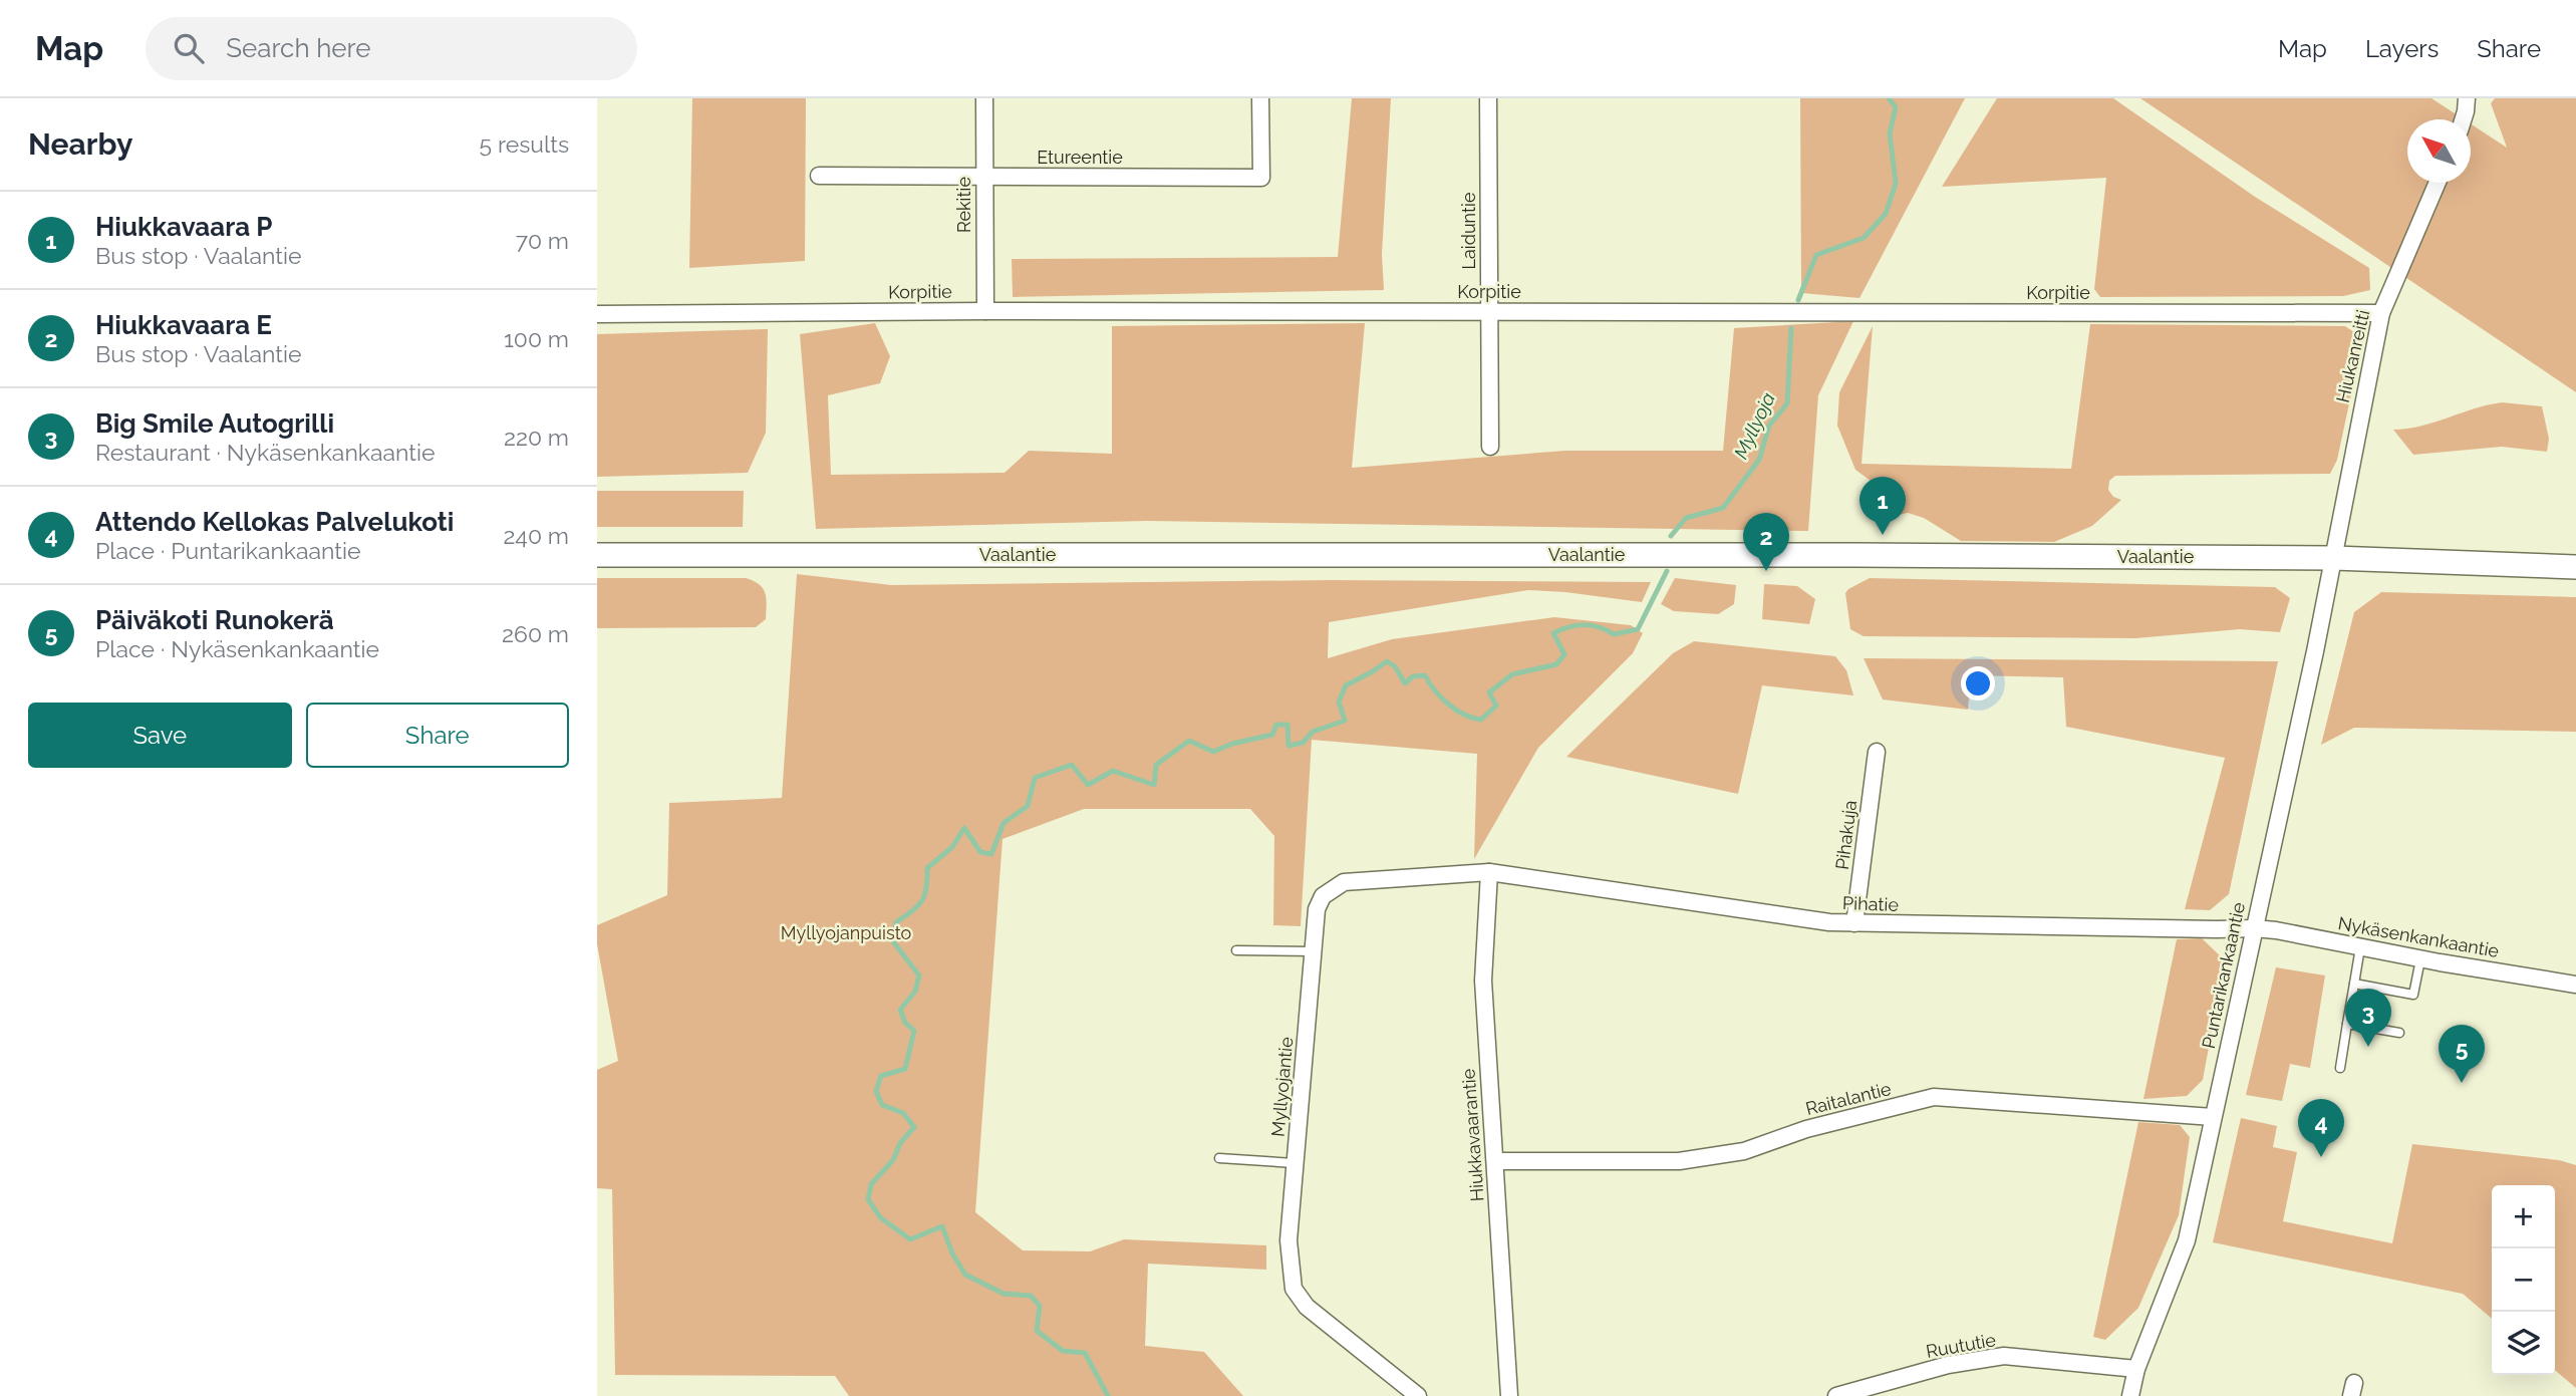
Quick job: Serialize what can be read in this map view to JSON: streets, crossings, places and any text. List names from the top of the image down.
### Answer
{
  "streets": {
    "street": [
      "Etureentie",
      "Rekitie",
      "Laiduntie",
      "Korpitie",
      "Hiukanreitti",
      "Vaalantie",
      "Pihakuja",
      "Pihatie",
      "Nykäsenkankaantie",
      "Puntarikankaantie",
      "Myllyojantie",
      "Raitalantie",
      "Hiukkavaarantie",
      "Ruututie"
    ]
  },
  "crossings": [
    ["Etureentie", "Rekitie"],
    ["Rekitie", "Korpitie"],
    ["Laiduntie", "Korpitie"],
    ["Korpitie", "Hiukanreitti"],
    ["Hiukanreitti", "Vaalantie"],
    ["Hiukanreitti", "Puntarikankaantie"],
    ["Vaalantie", "Puntarikankaantie"],
    ["Pihakuja", "Pihatie"],
    ["Pihatie", "Nykäsenkankaantie"],
    ["Pihatie", "Puntarikankaantie"],
    ["Pihatie", "Myllyojantie"],
    ["Pihatie", "Hiukkavaarantie"],
    ["Nykäsenkankaantie", "Puntarikankaantie"],
    ["Puntarikankaantie", "Raitalantie"],
    ["Puntarikankaantie", "Ruututie"],
    ["Myllyojantie", "Hiukkavaarantie"],
    ["Raitalantie", "Hiukkavaarantie"]
  ],
  "water": ["Myllyoja"],
  "parks": ["Myllyojanpuisto"],
  "north": "top left",
  "page": {
    "header": "Map",
    "search": "Search here",
    "nav": ["Map", "Layers", "Share"],
    "heading": ["Nearby", "5 results"],
    "list": [
      {
        "mark": "1",
        "name": "Hiukkavaara P",
        "note": "Bus stop · Vaalantie",
        "value": "70 m"
      },
      {
        "mark": "2",
        "name": "Hiukkavaara E",
        "note": "Bus stop · Vaalantie",
        "value": "100 m"
      },
      {
        "mark": "3",
        "name": "Big Smile Autogrilli",
        "note": "Restaurant · Nykäsenkankaantie",
        "value": "220 m"
      },
      {
        "mark": "4",
        "name": "Attendo Kellokas Palvelukoti",
        "note": "Place · Puntarikankaantie",
        "value": "240 m"
      },
      {
        "mark": "5",
        "name": "Päiväkoti Runokerä",
        "note": "Place · Nykäsenkankaantie",
        "value": "260 m"
      }
    ],
    "pins": [
      "1",
      "2",
      "3",
      "5",
      "4"
    ],
    "buttons": ["Save", "Share"],
    "map_buttons": ["+", "−"]
  }
}
